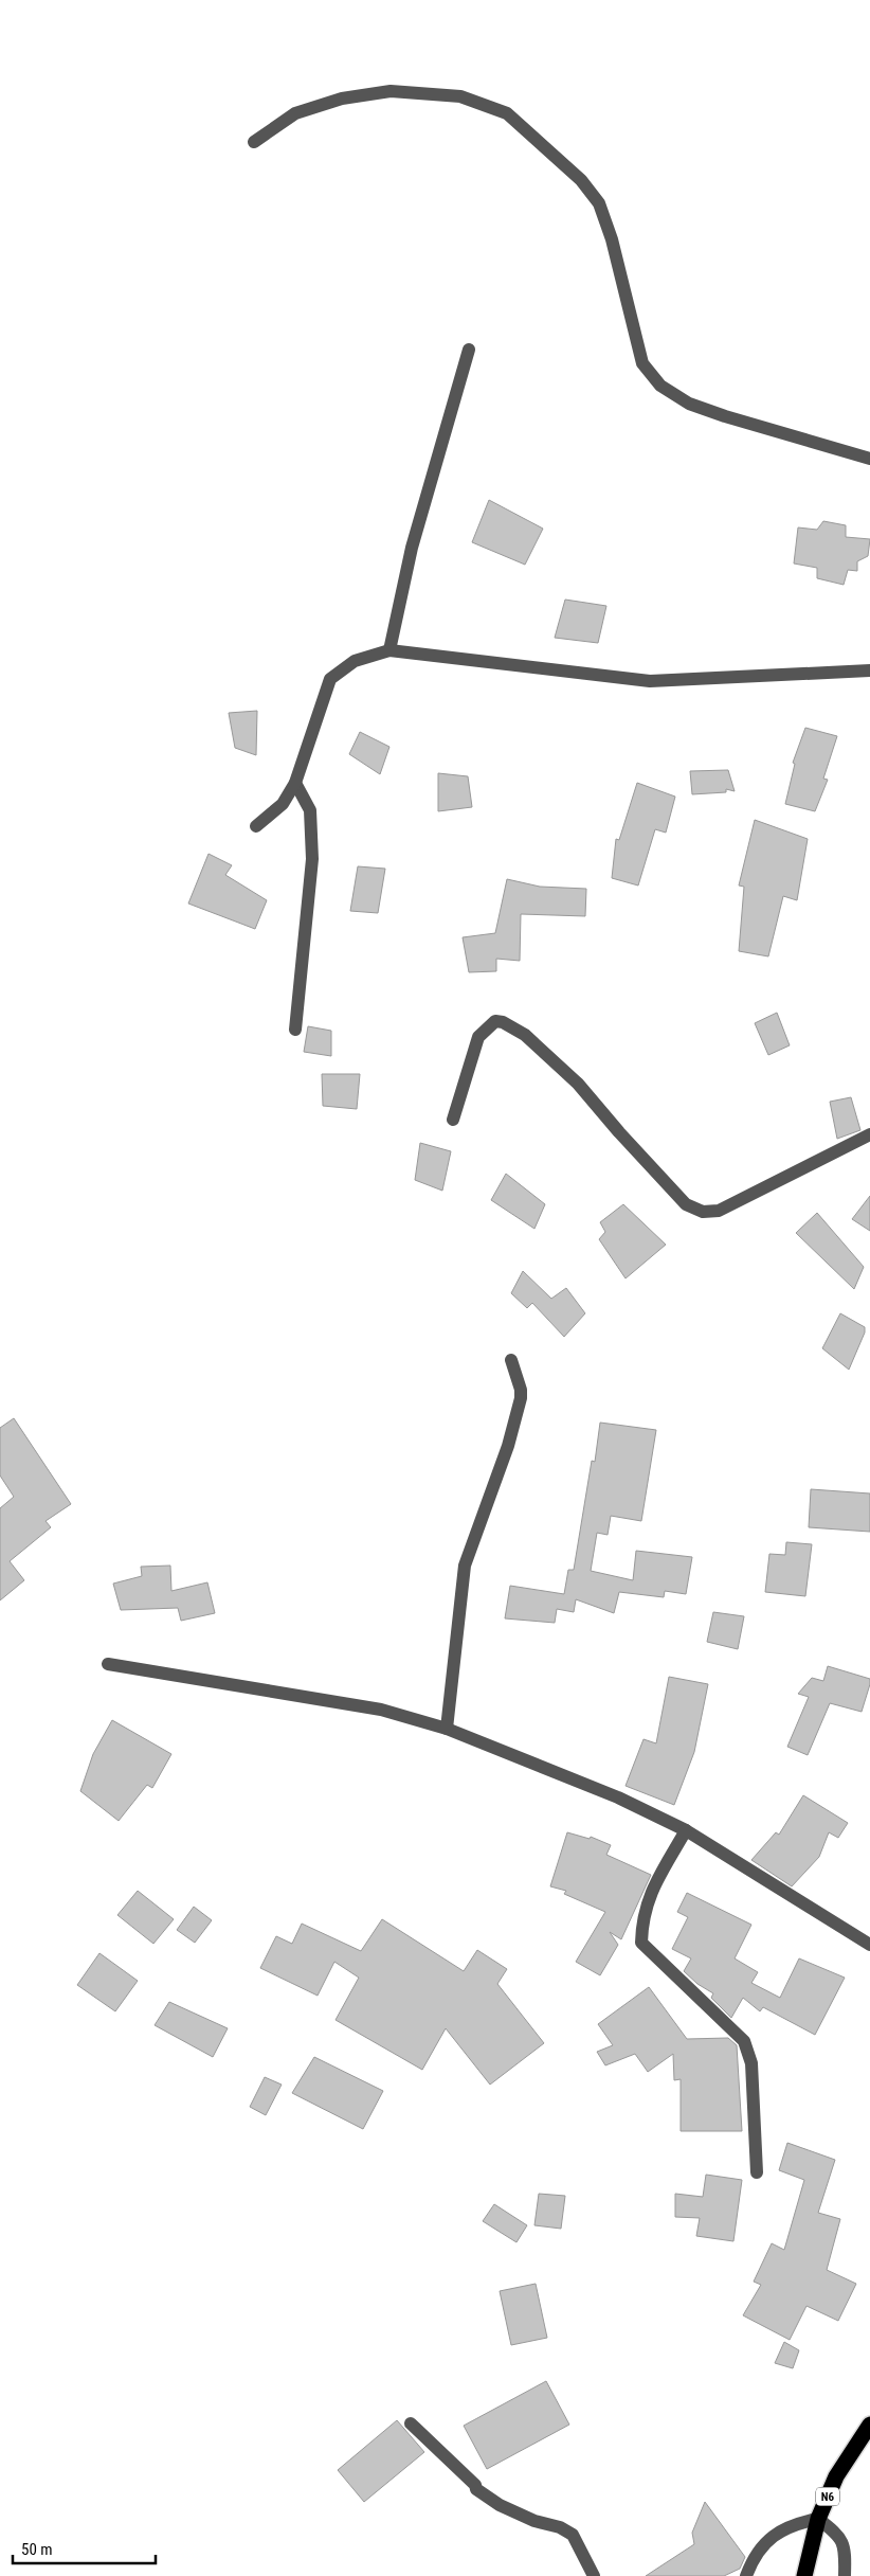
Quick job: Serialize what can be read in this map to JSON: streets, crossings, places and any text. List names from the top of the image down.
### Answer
{
  "streets": {
    "highway": ["N6"]
  },
  "scale_bar": "50 m"
}
